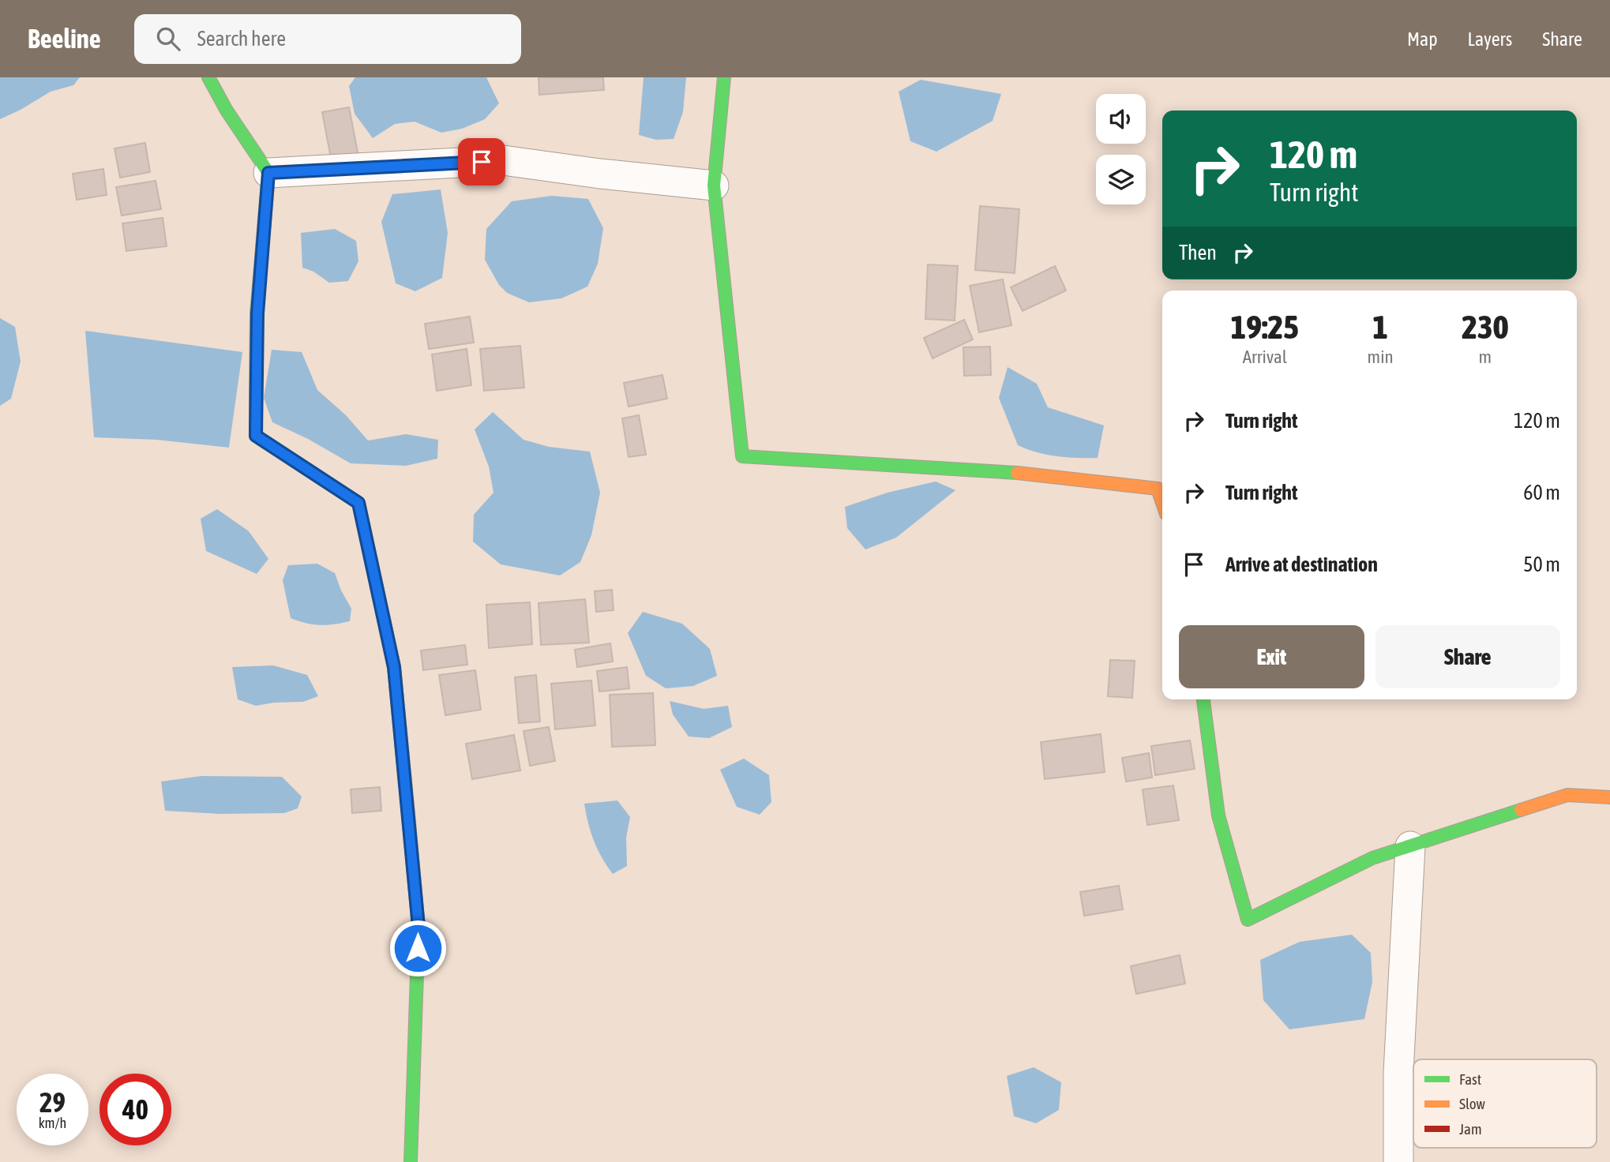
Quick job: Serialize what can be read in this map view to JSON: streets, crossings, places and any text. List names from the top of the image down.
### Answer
{
  "legend": ["Fast", "Slow", "Jam"],
  "page": {
    "header": "Beeline",
    "search": "Search here",
    "nav": ["Map", "Layers", "Share"],
    "turn": ["120 m", "Turn right"],
    "then": "Then",
    "eta": [
      "19:25",
      "Arrival",
      "1",
      "min",
      "230",
      "m"
    ],
    "list": [
      {
        "name": "Turn right",
        "value": "120 m"
      },
      {
        "name": "Turn right",
        "value": "60 m"
      },
      {
        "name": "Arrive at destination",
        "value": "50 m"
      }
    ],
    "buttons": ["Exit", "Share"],
    "speed": "29 km/h",
    "limit": "40"
  }
}
